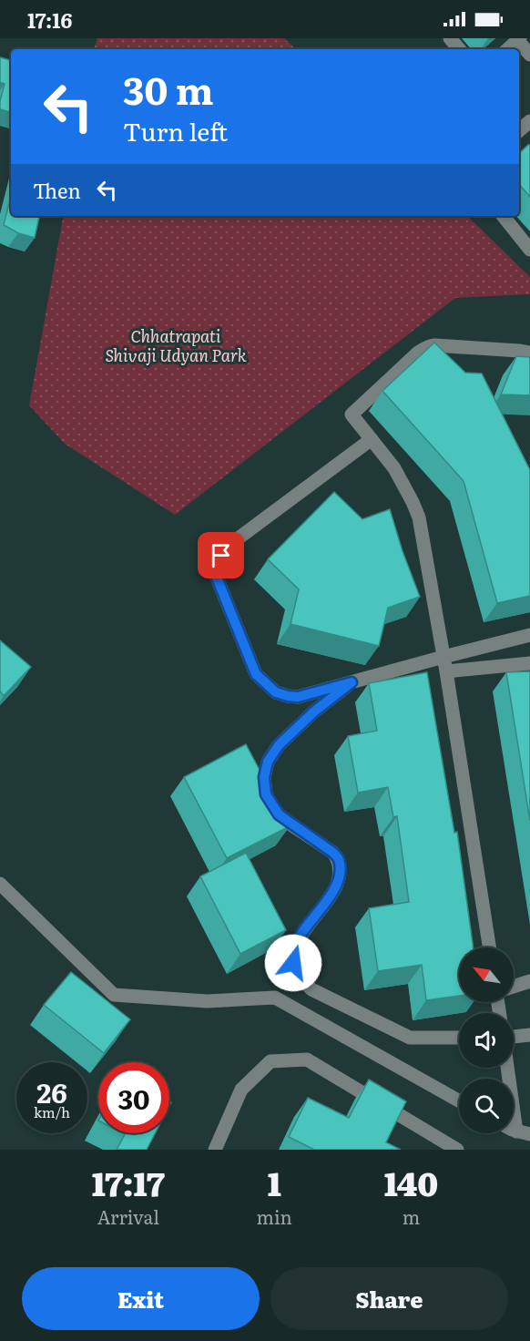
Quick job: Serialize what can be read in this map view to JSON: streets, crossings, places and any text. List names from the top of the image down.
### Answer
{
  "parks": ["Chhatrapati Shivaji Udyan Park"],
  "north": "top left",
  "page": {
    "status": "17:16",
    "turn": ["30 m", "Turn left"],
    "then": "Then",
    "speed": "26 km/h",
    "limit": "30",
    "eta": [
      "17:17",
      "Arrival",
      "1",
      "min",
      "140",
      "m"
    ],
    "buttons": ["Exit", "Share"]
  }
}
